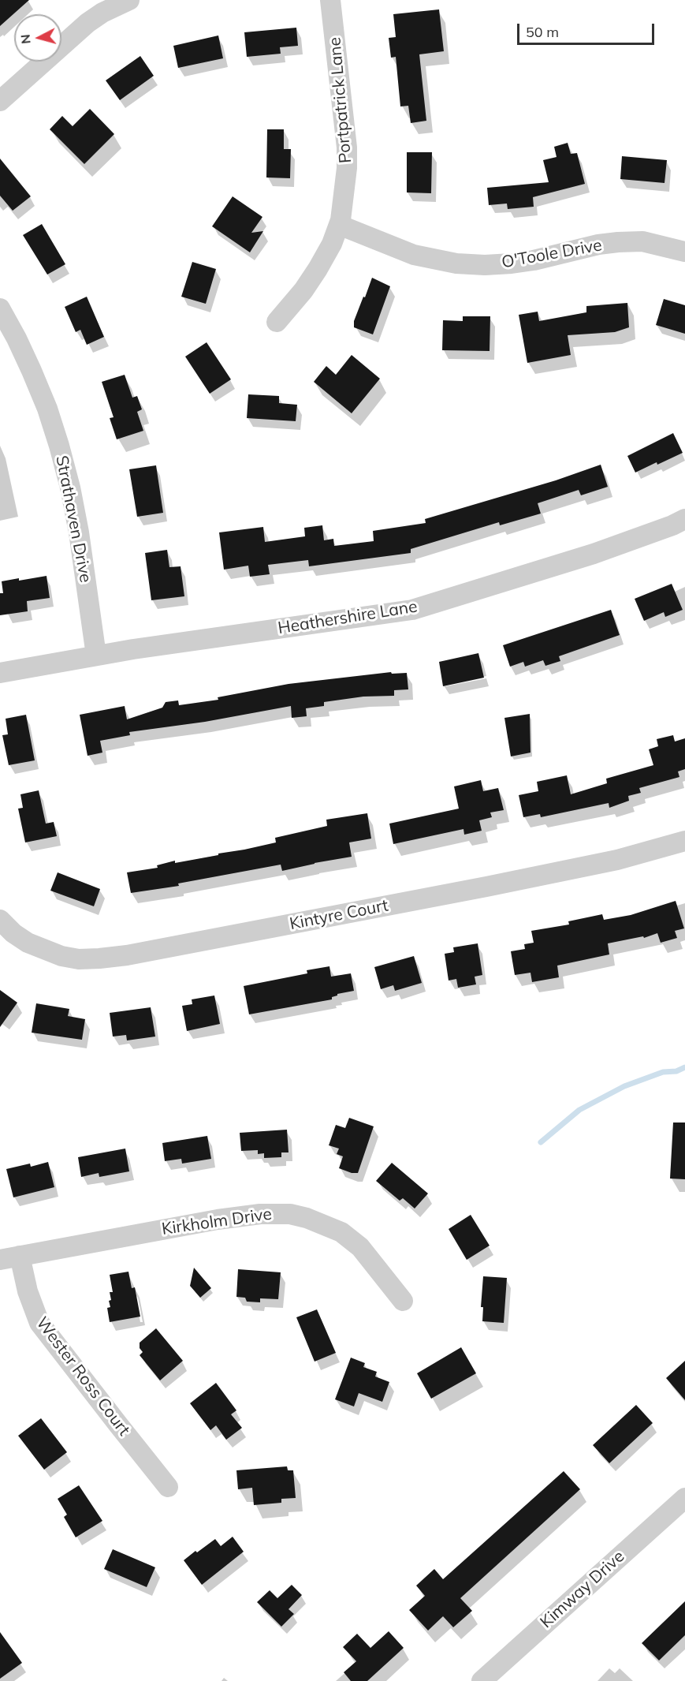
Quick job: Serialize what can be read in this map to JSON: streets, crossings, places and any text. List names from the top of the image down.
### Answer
{
  "streets": {
    "street": [
      "Portpatrick Lane",
      "O'Toole Drive",
      "Strathaven Drive",
      "Heathershire Lane",
      "Kintyre Court",
      "Kirkholm Drive",
      "Wester Ross Court",
      "Kimway Drive"
    ]
  },
  "crossings": [
    ["Portpatrick Lane", "O'Toole Drive"],
    ["Strathaven Drive", "Heathershire Lane"],
    ["Kirkholm Drive", "Wester Ross Court"]
  ],
  "scale_bar": "50 m",
  "north": "left"
}
